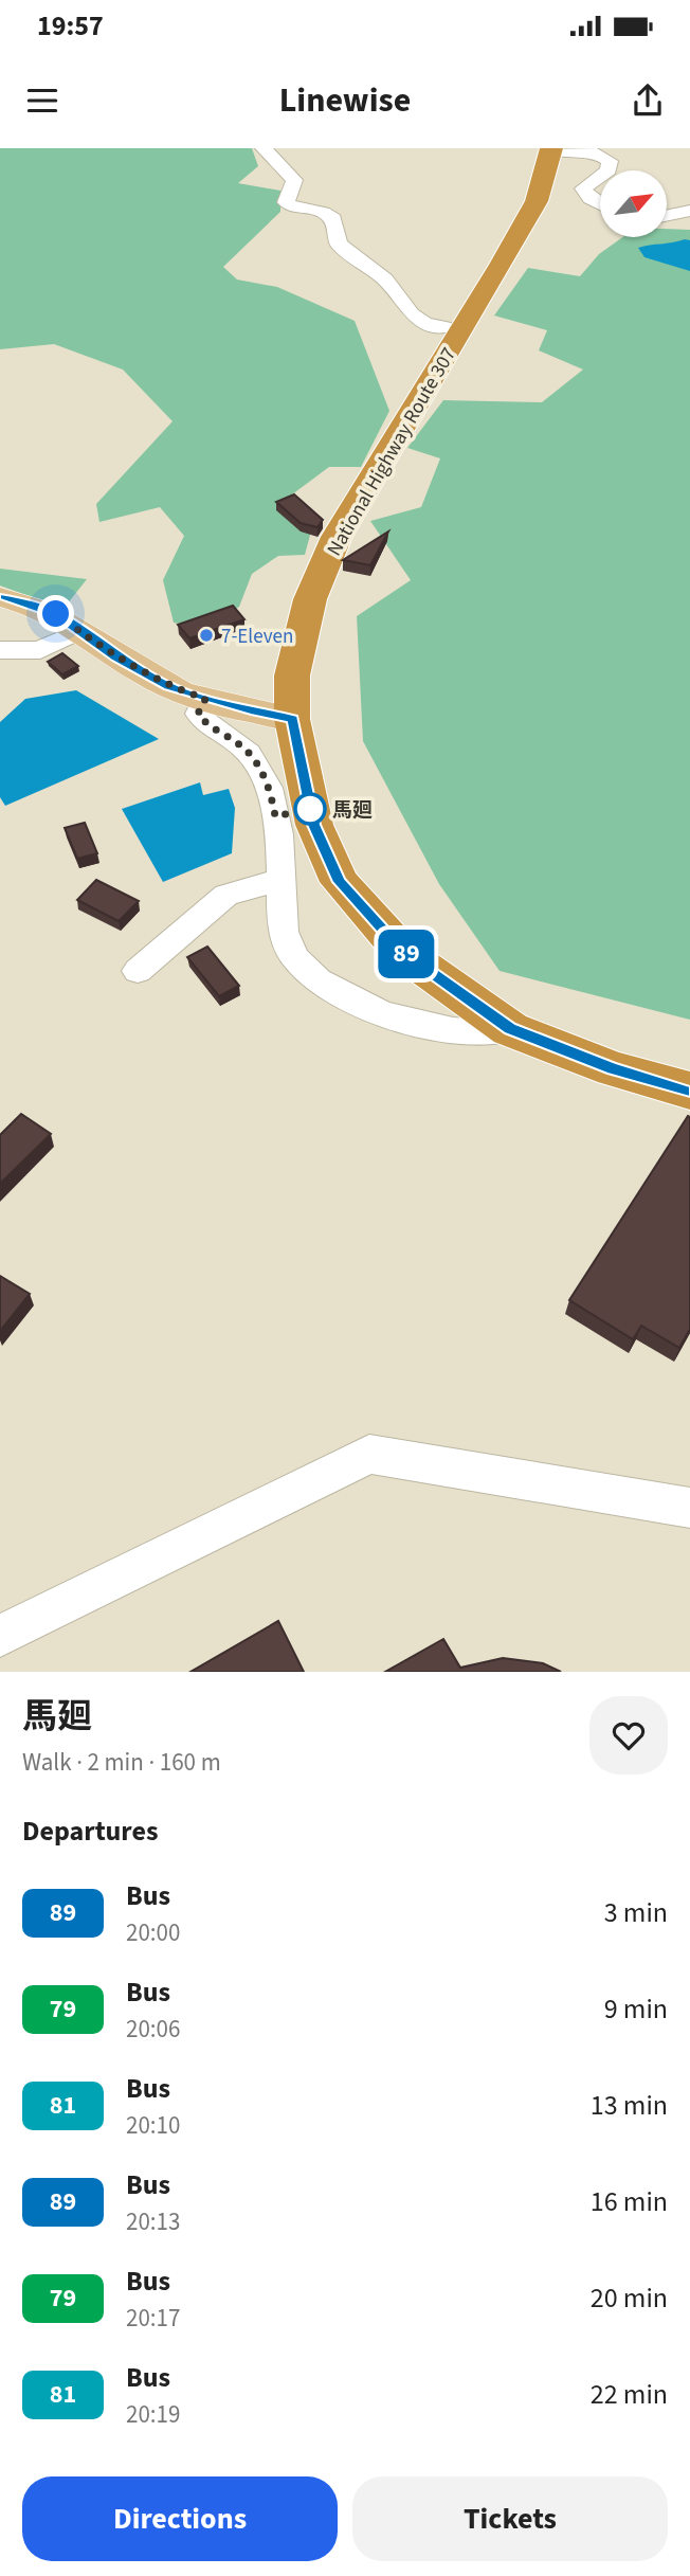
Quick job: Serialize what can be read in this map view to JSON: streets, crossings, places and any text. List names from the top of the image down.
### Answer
{
  "streets": {
    "highway": ["National Highway Route 307"]
  },
  "places": ["7-Eleven", "馬廻"],
  "lines": ["bus line 89"],
  "north": "top right",
  "page": {
    "status": "19:57",
    "header": "Linewise",
    "on_map": "89",
    "heading": [
      ["馬廻", "Walk · 2 min · 160 m"],
      "Departures"
    ],
    "list": [
      {
        "mark": "89",
        "name": "Bus",
        "note": "20:00",
        "value": "3 min"
      },
      {
        "mark": "79",
        "name": "Bus",
        "note": "20:06",
        "value": "9 min"
      },
      {
        "mark": "81",
        "name": "Bus",
        "note": "20:10",
        "value": "13 min"
      },
      {
        "mark": "89",
        "name": "Bus",
        "note": "20:13",
        "value": "16 min"
      },
      {
        "mark": "79",
        "name": "Bus",
        "note": "20:17",
        "value": "20 min"
      },
      {
        "mark": "81",
        "name": "Bus",
        "note": "20:19",
        "value": "22 min"
      }
    ],
    "buttons": ["Directions", "Tickets"]
  }
}
